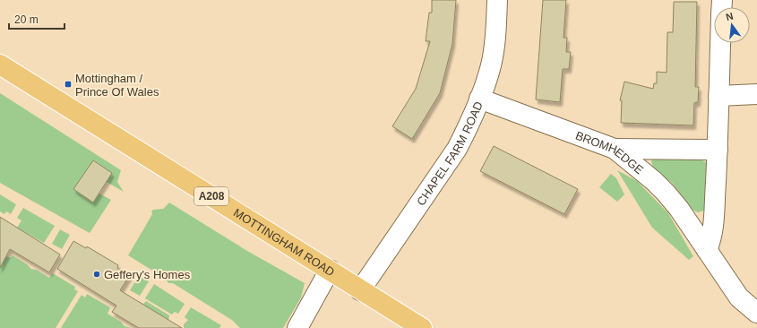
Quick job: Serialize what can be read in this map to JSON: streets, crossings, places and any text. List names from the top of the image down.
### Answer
{
  "streets": {
    "main road": ["A208", "MOTTINGHAM ROAD"],
    "street": ["CHAPEL FARM ROAD", "BROMHEDGE"]
  },
  "crossings": [
    ["CHAPEL FARM ROAD", "BROMHEDGE"],
    ["CHAPEL FARM ROAD", "MOTTINGHAM ROAD"]
  ],
  "places": {
    "transit": ["Mottingham / Prince Of Wales"],
    "other": ["Geffery's Homes"]
  },
  "scale_bar": "20 m",
  "north": "top"
}
